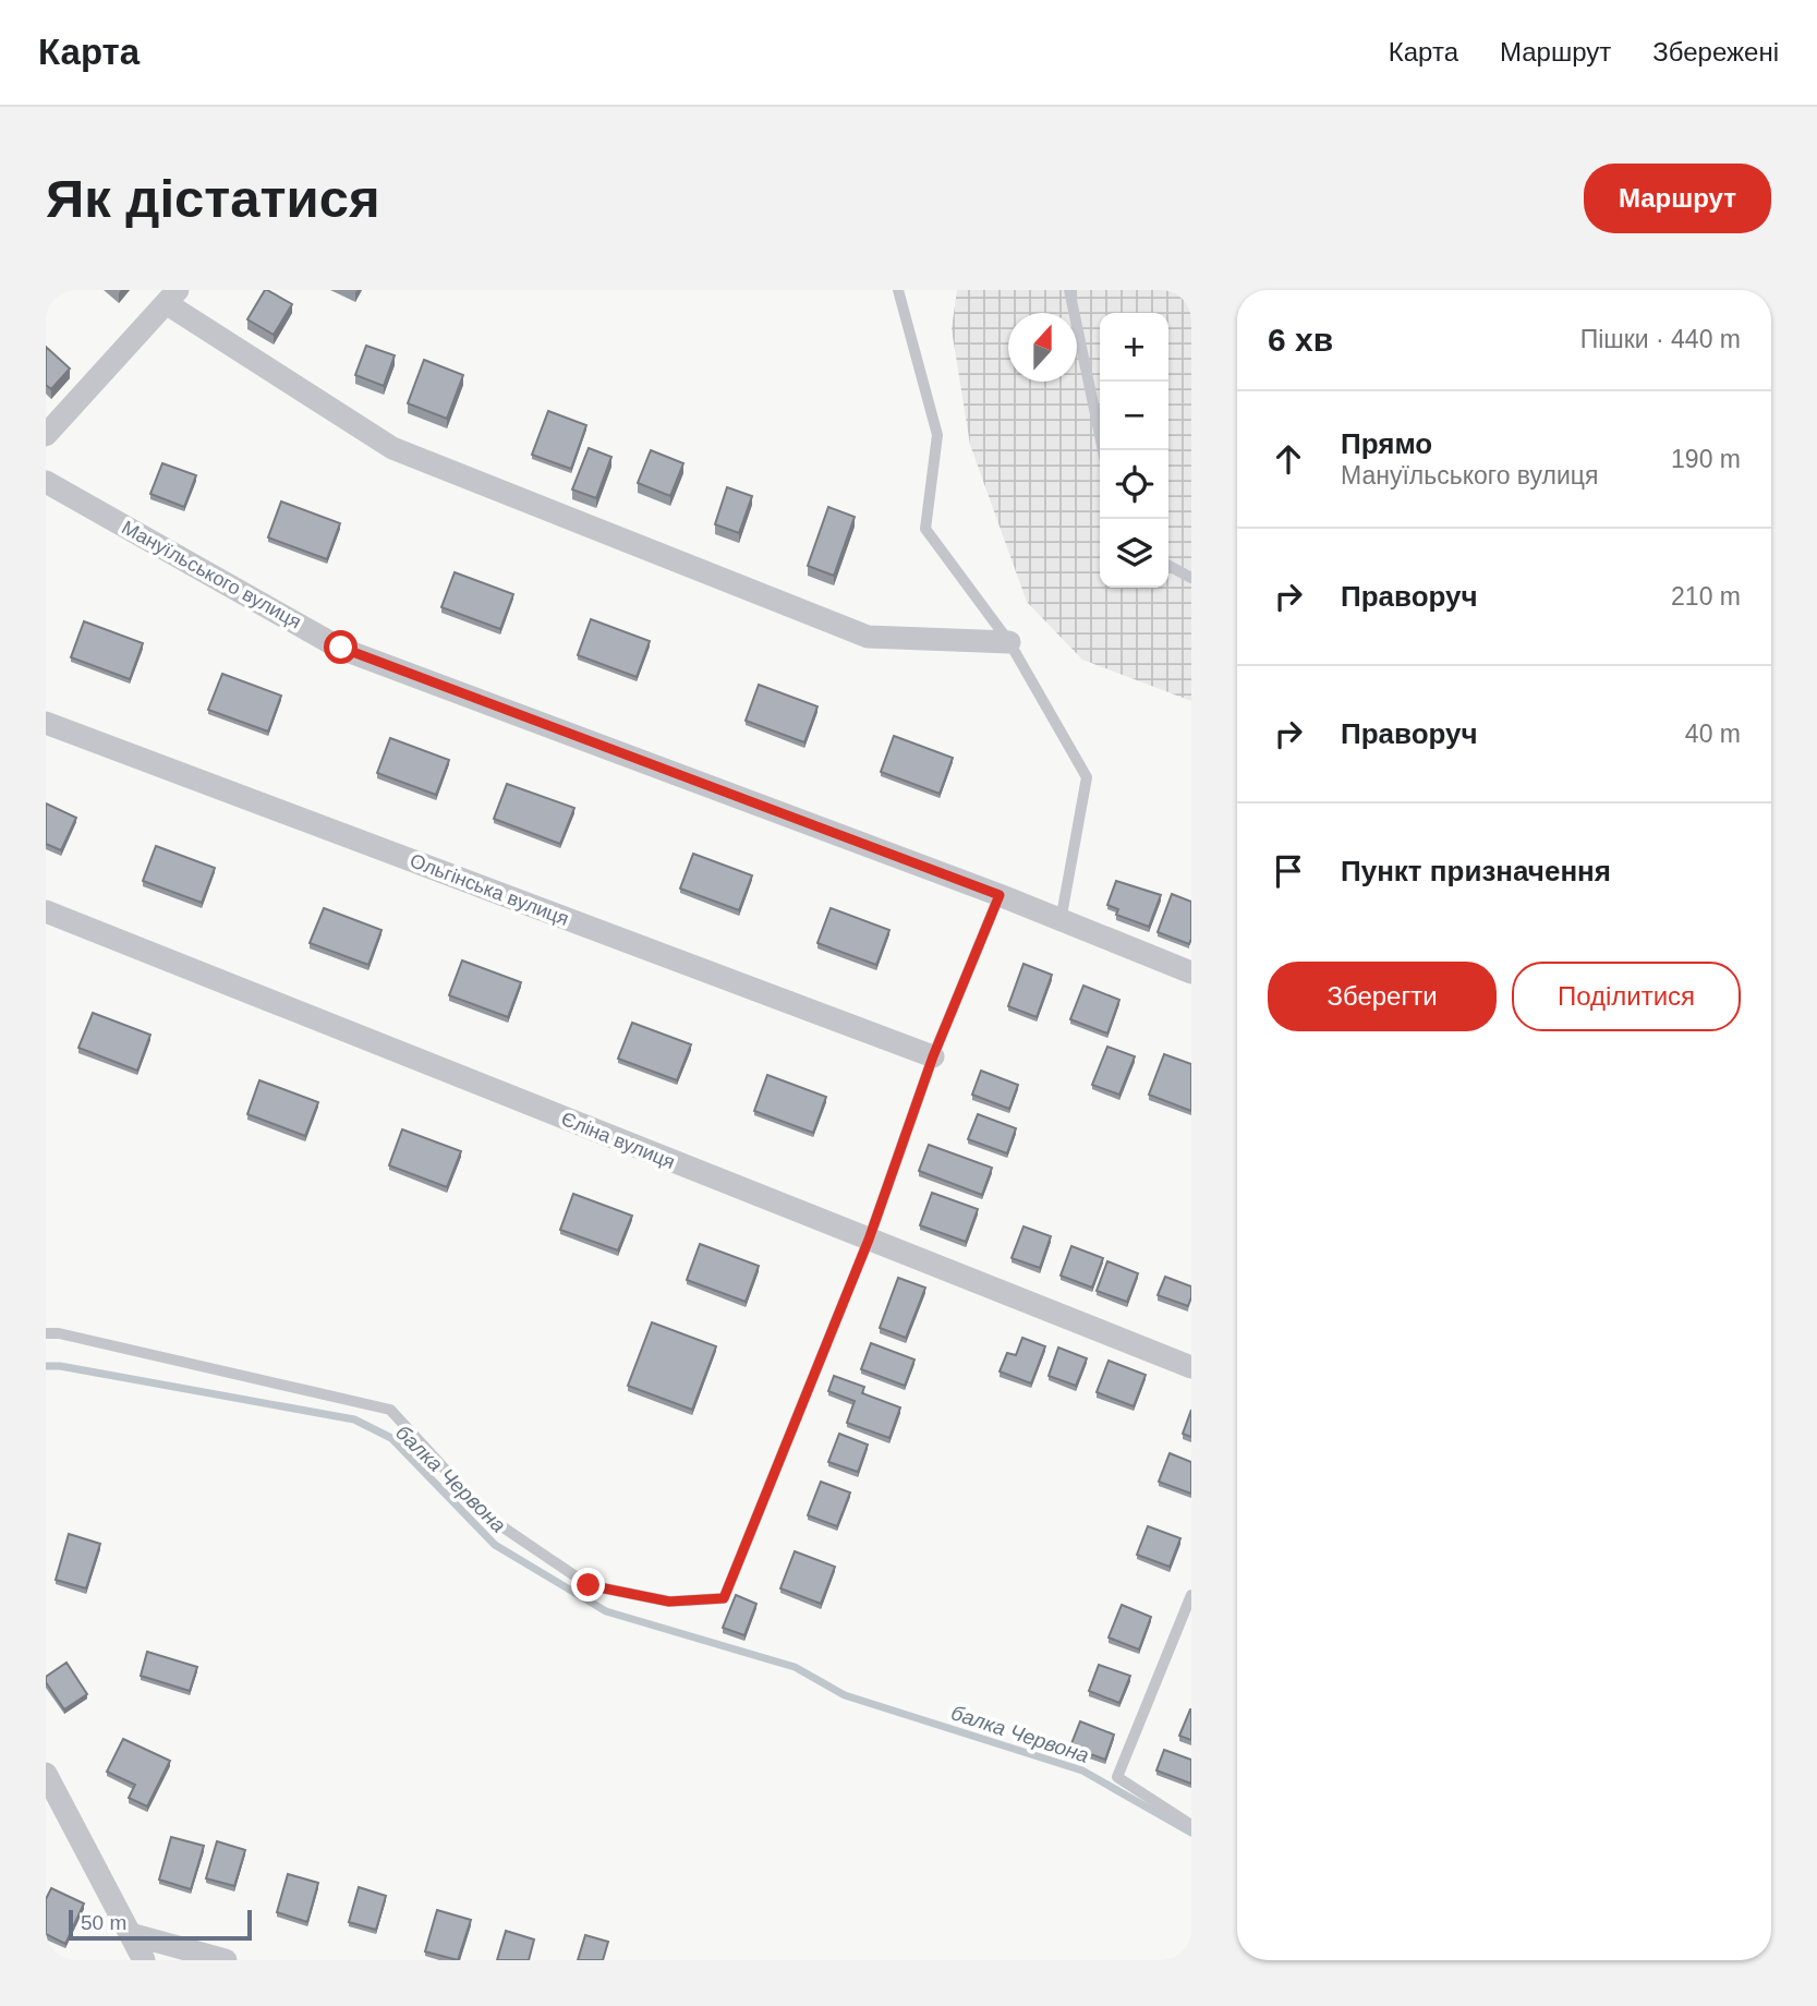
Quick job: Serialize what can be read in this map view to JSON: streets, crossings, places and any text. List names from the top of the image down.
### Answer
{
  "streets": {
    "street": ["Мануїльського вулиця", "Ольгінська вулиця", "Єліна вулиця"]
  },
  "water": ["балка Червона"],
  "scale_bar": "50 m",
  "north": "top",
  "page": {
    "header": "Карта",
    "nav": ["Карта", "Маршрут", "Збережені"],
    "buttons": [
      "Маршрут",
      ["Зберегти", "Поділитися"]
    ],
    "title": "Як дістатися",
    "heading": ["6 хв", "Пішки · 440 m"],
    "map_buttons": ["+", "−"],
    "list": [
      ["Прямо", "Мануїльського вулиця", "190 m"],
      ["Праворуч", "210 m"],
      ["Праворуч", "40 m"],
      "Пункт призначення"
    ],
    "scale": "50 m"
  }
}
